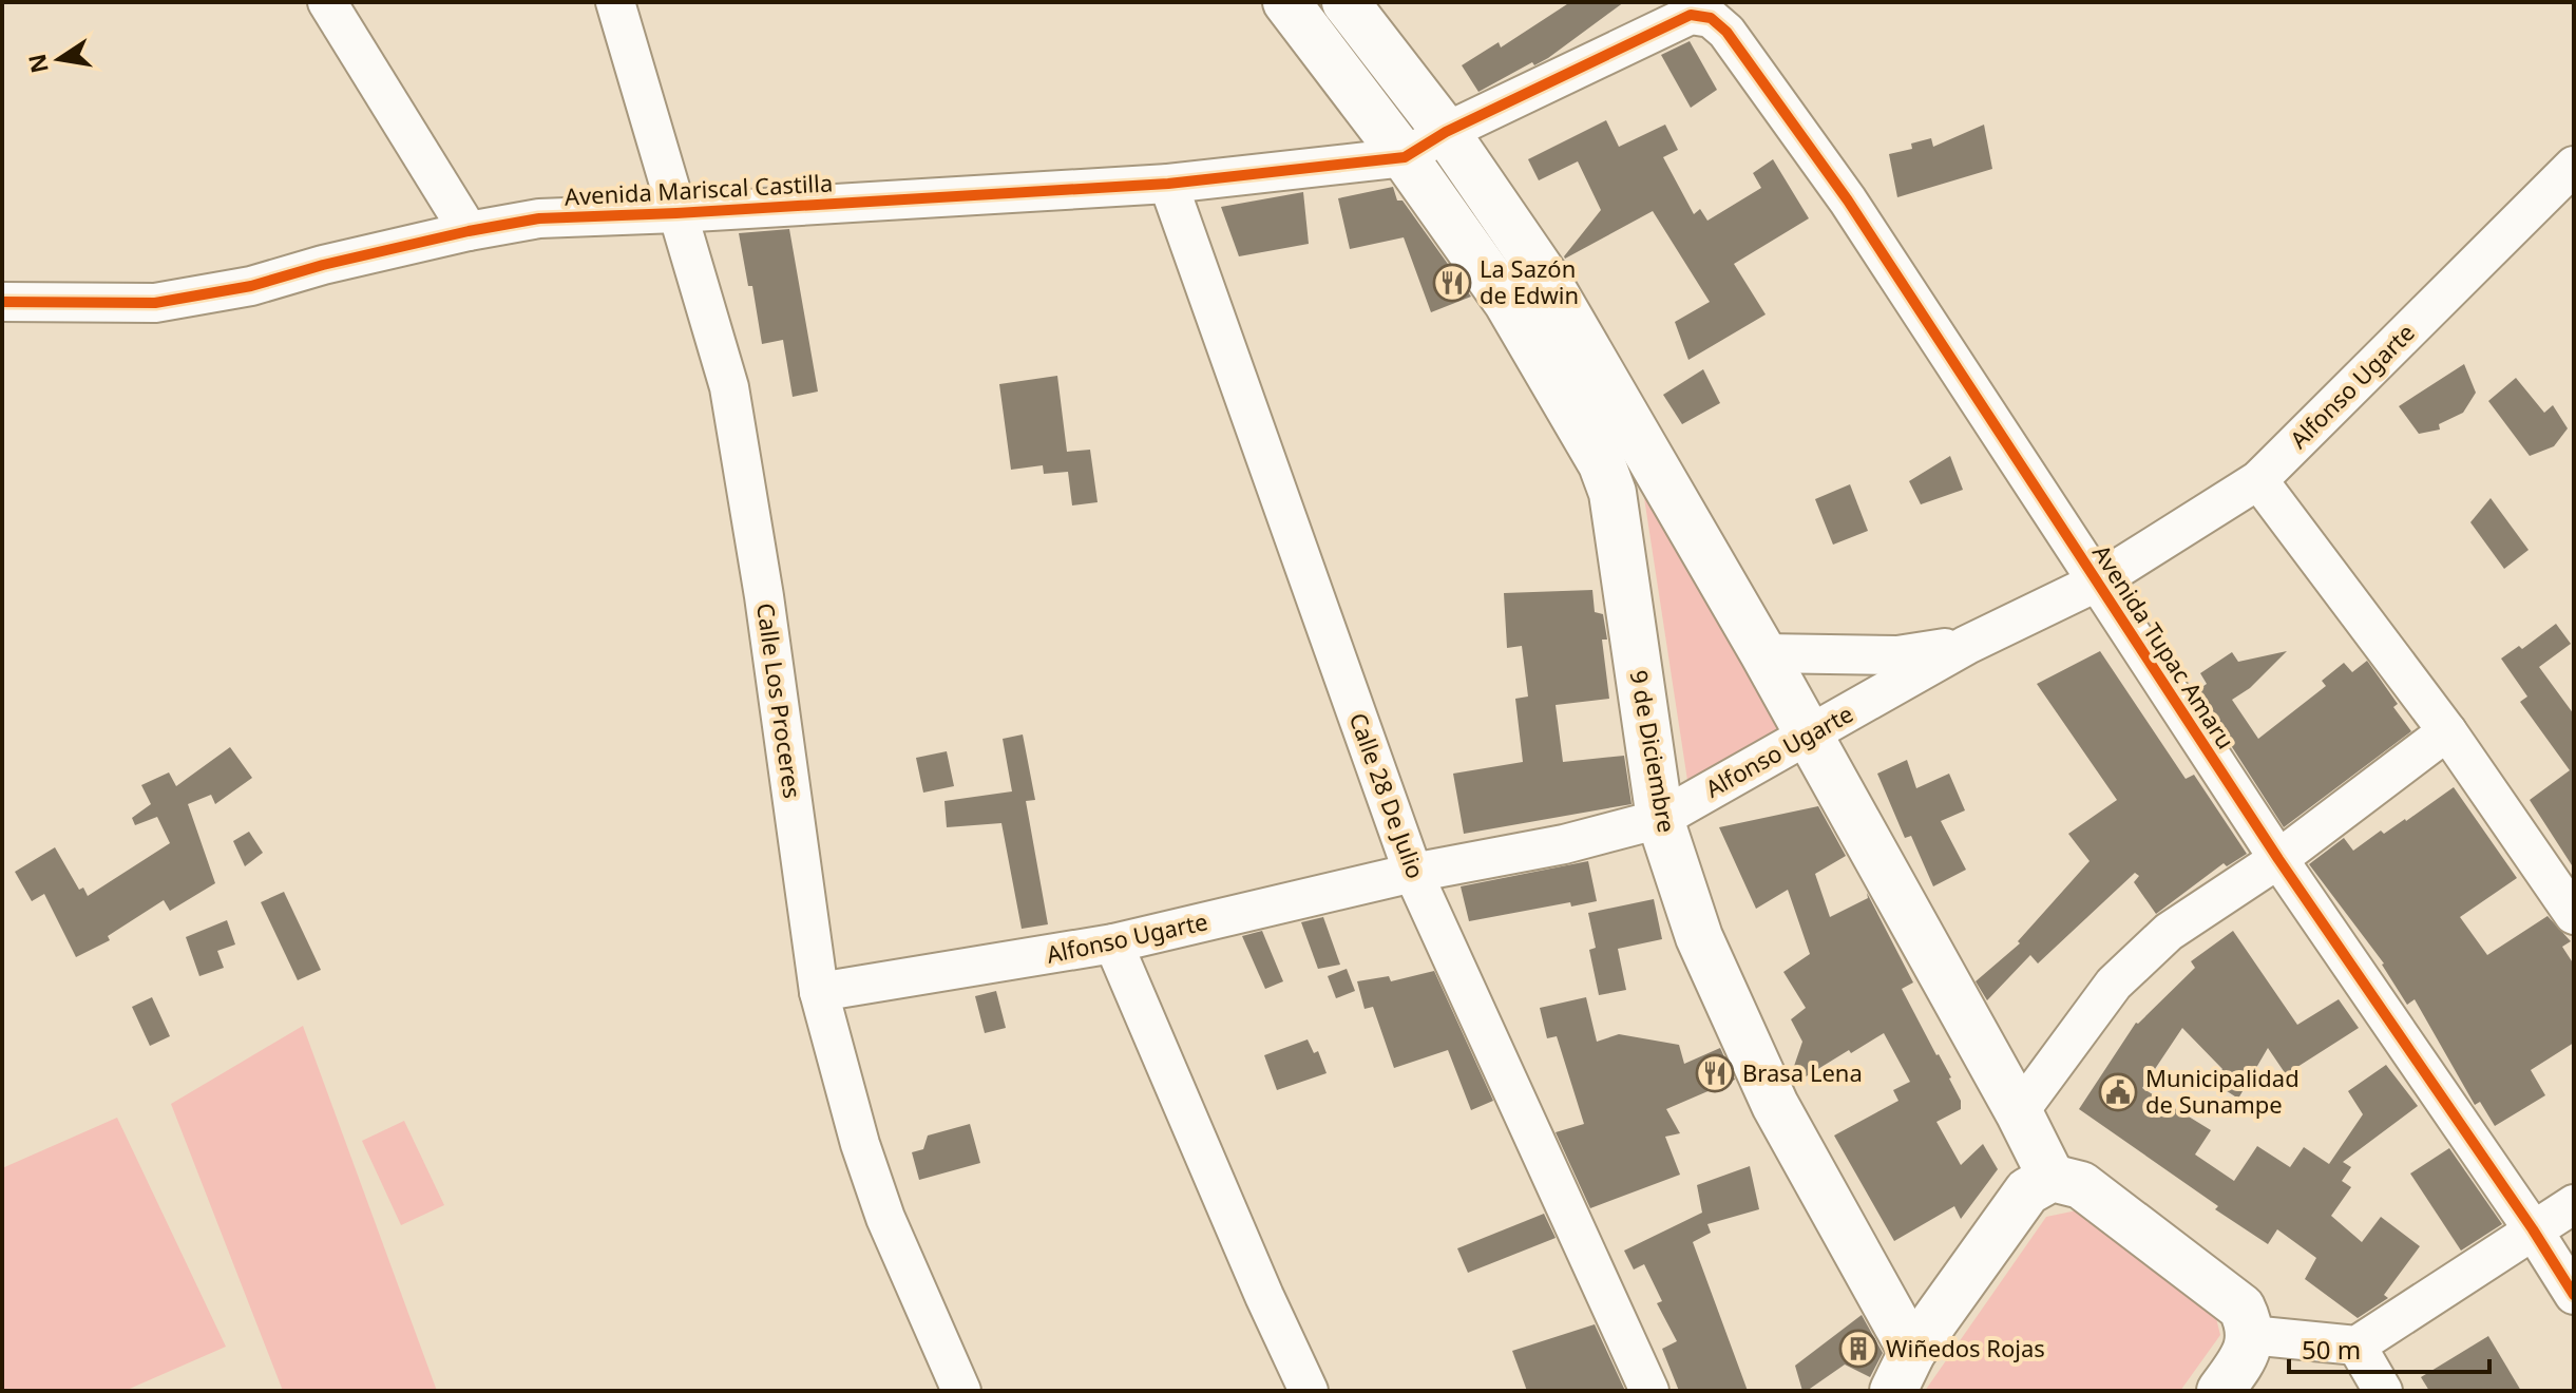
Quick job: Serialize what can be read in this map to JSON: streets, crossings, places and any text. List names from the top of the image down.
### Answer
{
  "streets": {
    "main road": ["9 de Diciembre"],
    "street": [
      "Avenida Mariscal Castilla",
      "Alfonso Ugarte",
      "Avenida Tupac Amaru",
      "Calle Los Proceres",
      "Calle 28 De Julio"
    ]
  },
  "crossings": [
    ["Avenida Mariscal Castilla", "Calle Los Proceres"],
    ["Avenida Mariscal Castilla", "9 de Diciembre"],
    ["Avenida Mariscal Castilla", "Calle 28 De Julio"],
    ["Alfonso Ugarte", "Avenida Tupac Amaru"],
    ["Alfonso Ugarte", "Calle Los Proceres"],
    ["Alfonso Ugarte", "9 de Diciembre"],
    ["Alfonso Ugarte", "Calle 28 De Julio"]
  ],
  "places": {
    "restaurant": ["La Sazón de Edwin", "Brasa Lena"],
    "public building": ["Municipalidad de Sunampe"],
    "building": ["Wiñedos Rojas"]
  },
  "scale_bar": "50 m",
  "north": "left"
}
